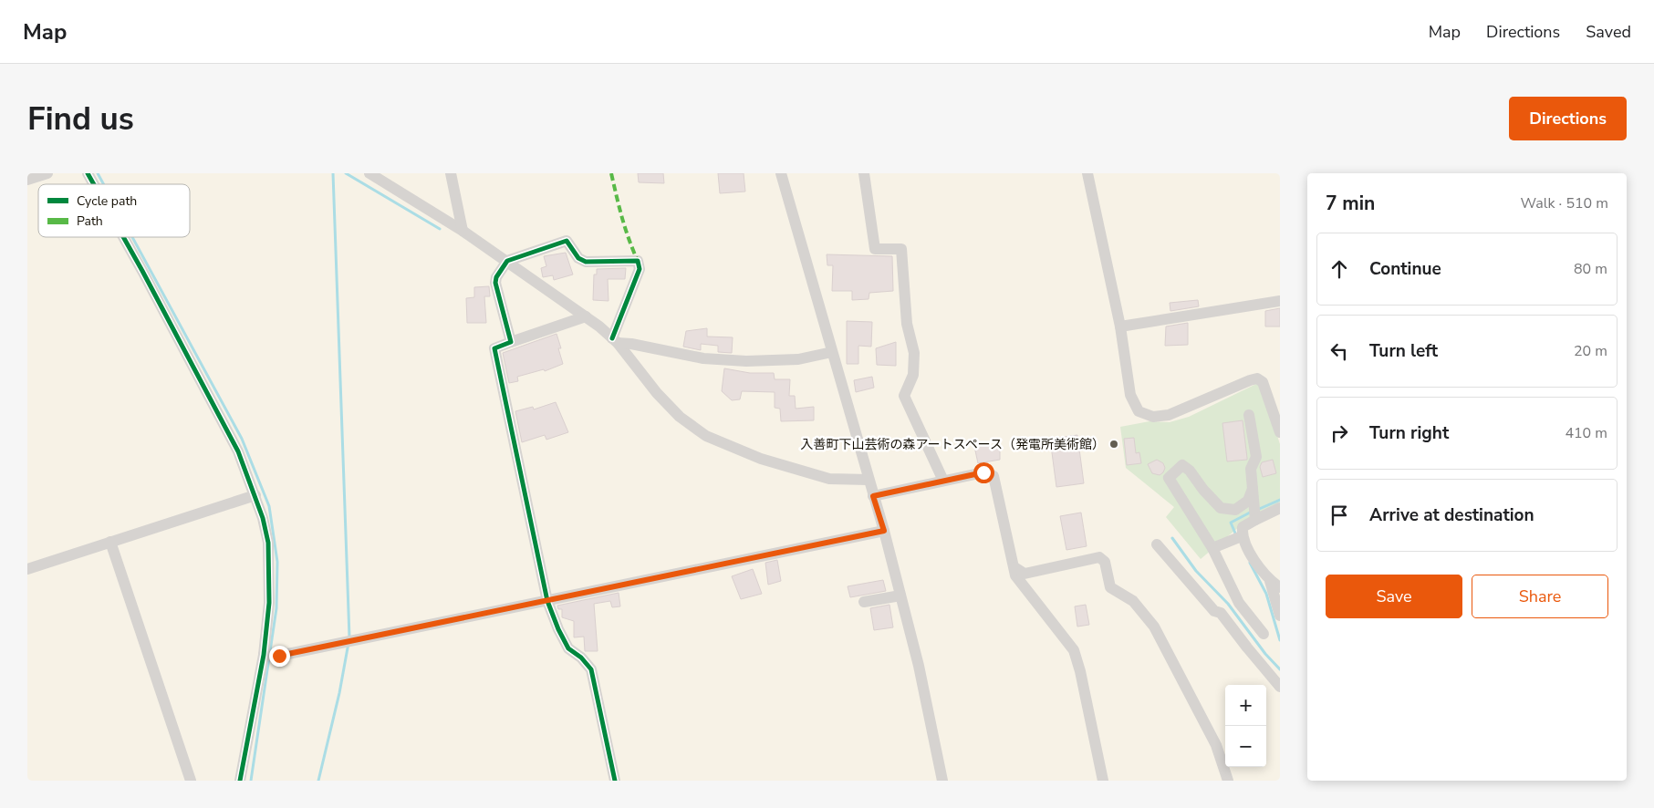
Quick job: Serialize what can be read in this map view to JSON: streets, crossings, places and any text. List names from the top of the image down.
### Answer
{
  "places": ["入善町下山芸術の森アートスペース（発電所美術館）"],
  "legend": ["Cycle path", "Path"],
  "page": {
    "header": "Map",
    "nav": ["Map", "Directions", "Saved"],
    "buttons": [
      "Directions",
      ["Save", "Share"]
    ],
    "title": "Find us",
    "heading": ["7 min", "Walk · 510 m"],
    "list": [
      ["Continue", "80 m"],
      ["Turn left", "20 m"],
      ["Turn right", "410 m"],
      "Arrive at destination"
    ],
    "map_buttons": ["+", "−"]
  }
}
